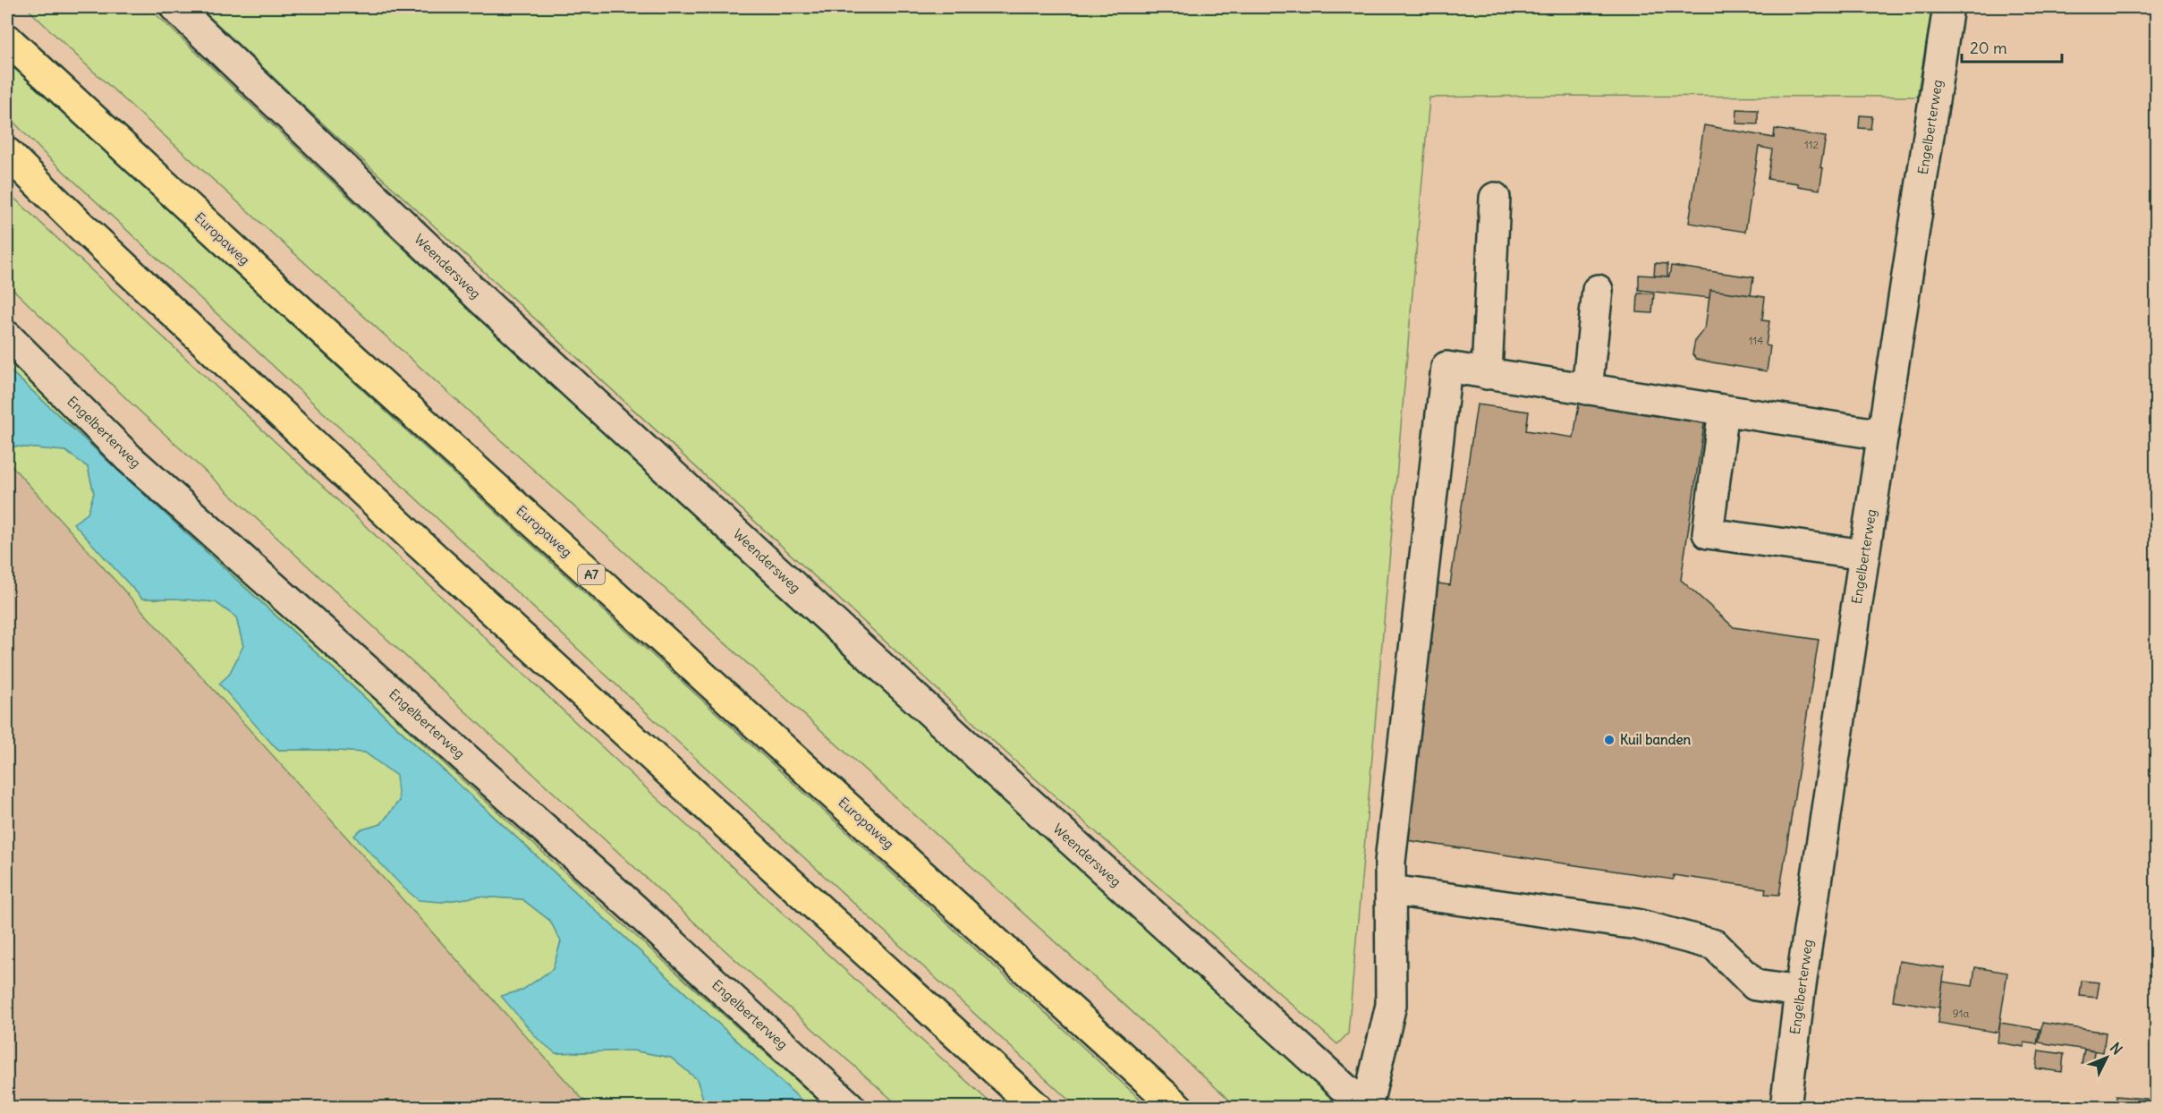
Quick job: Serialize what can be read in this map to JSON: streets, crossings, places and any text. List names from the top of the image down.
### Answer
{
  "streets": {
    "highway": ["Europaweg", "A7"],
    "street": ["Engelberterweg", "Weendersweg"]
  },
  "places": ["Kuil banden"],
  "house_numbers": ["112", "114", "91a"],
  "scale_bar": "20 m",
  "north": "top right"
}
